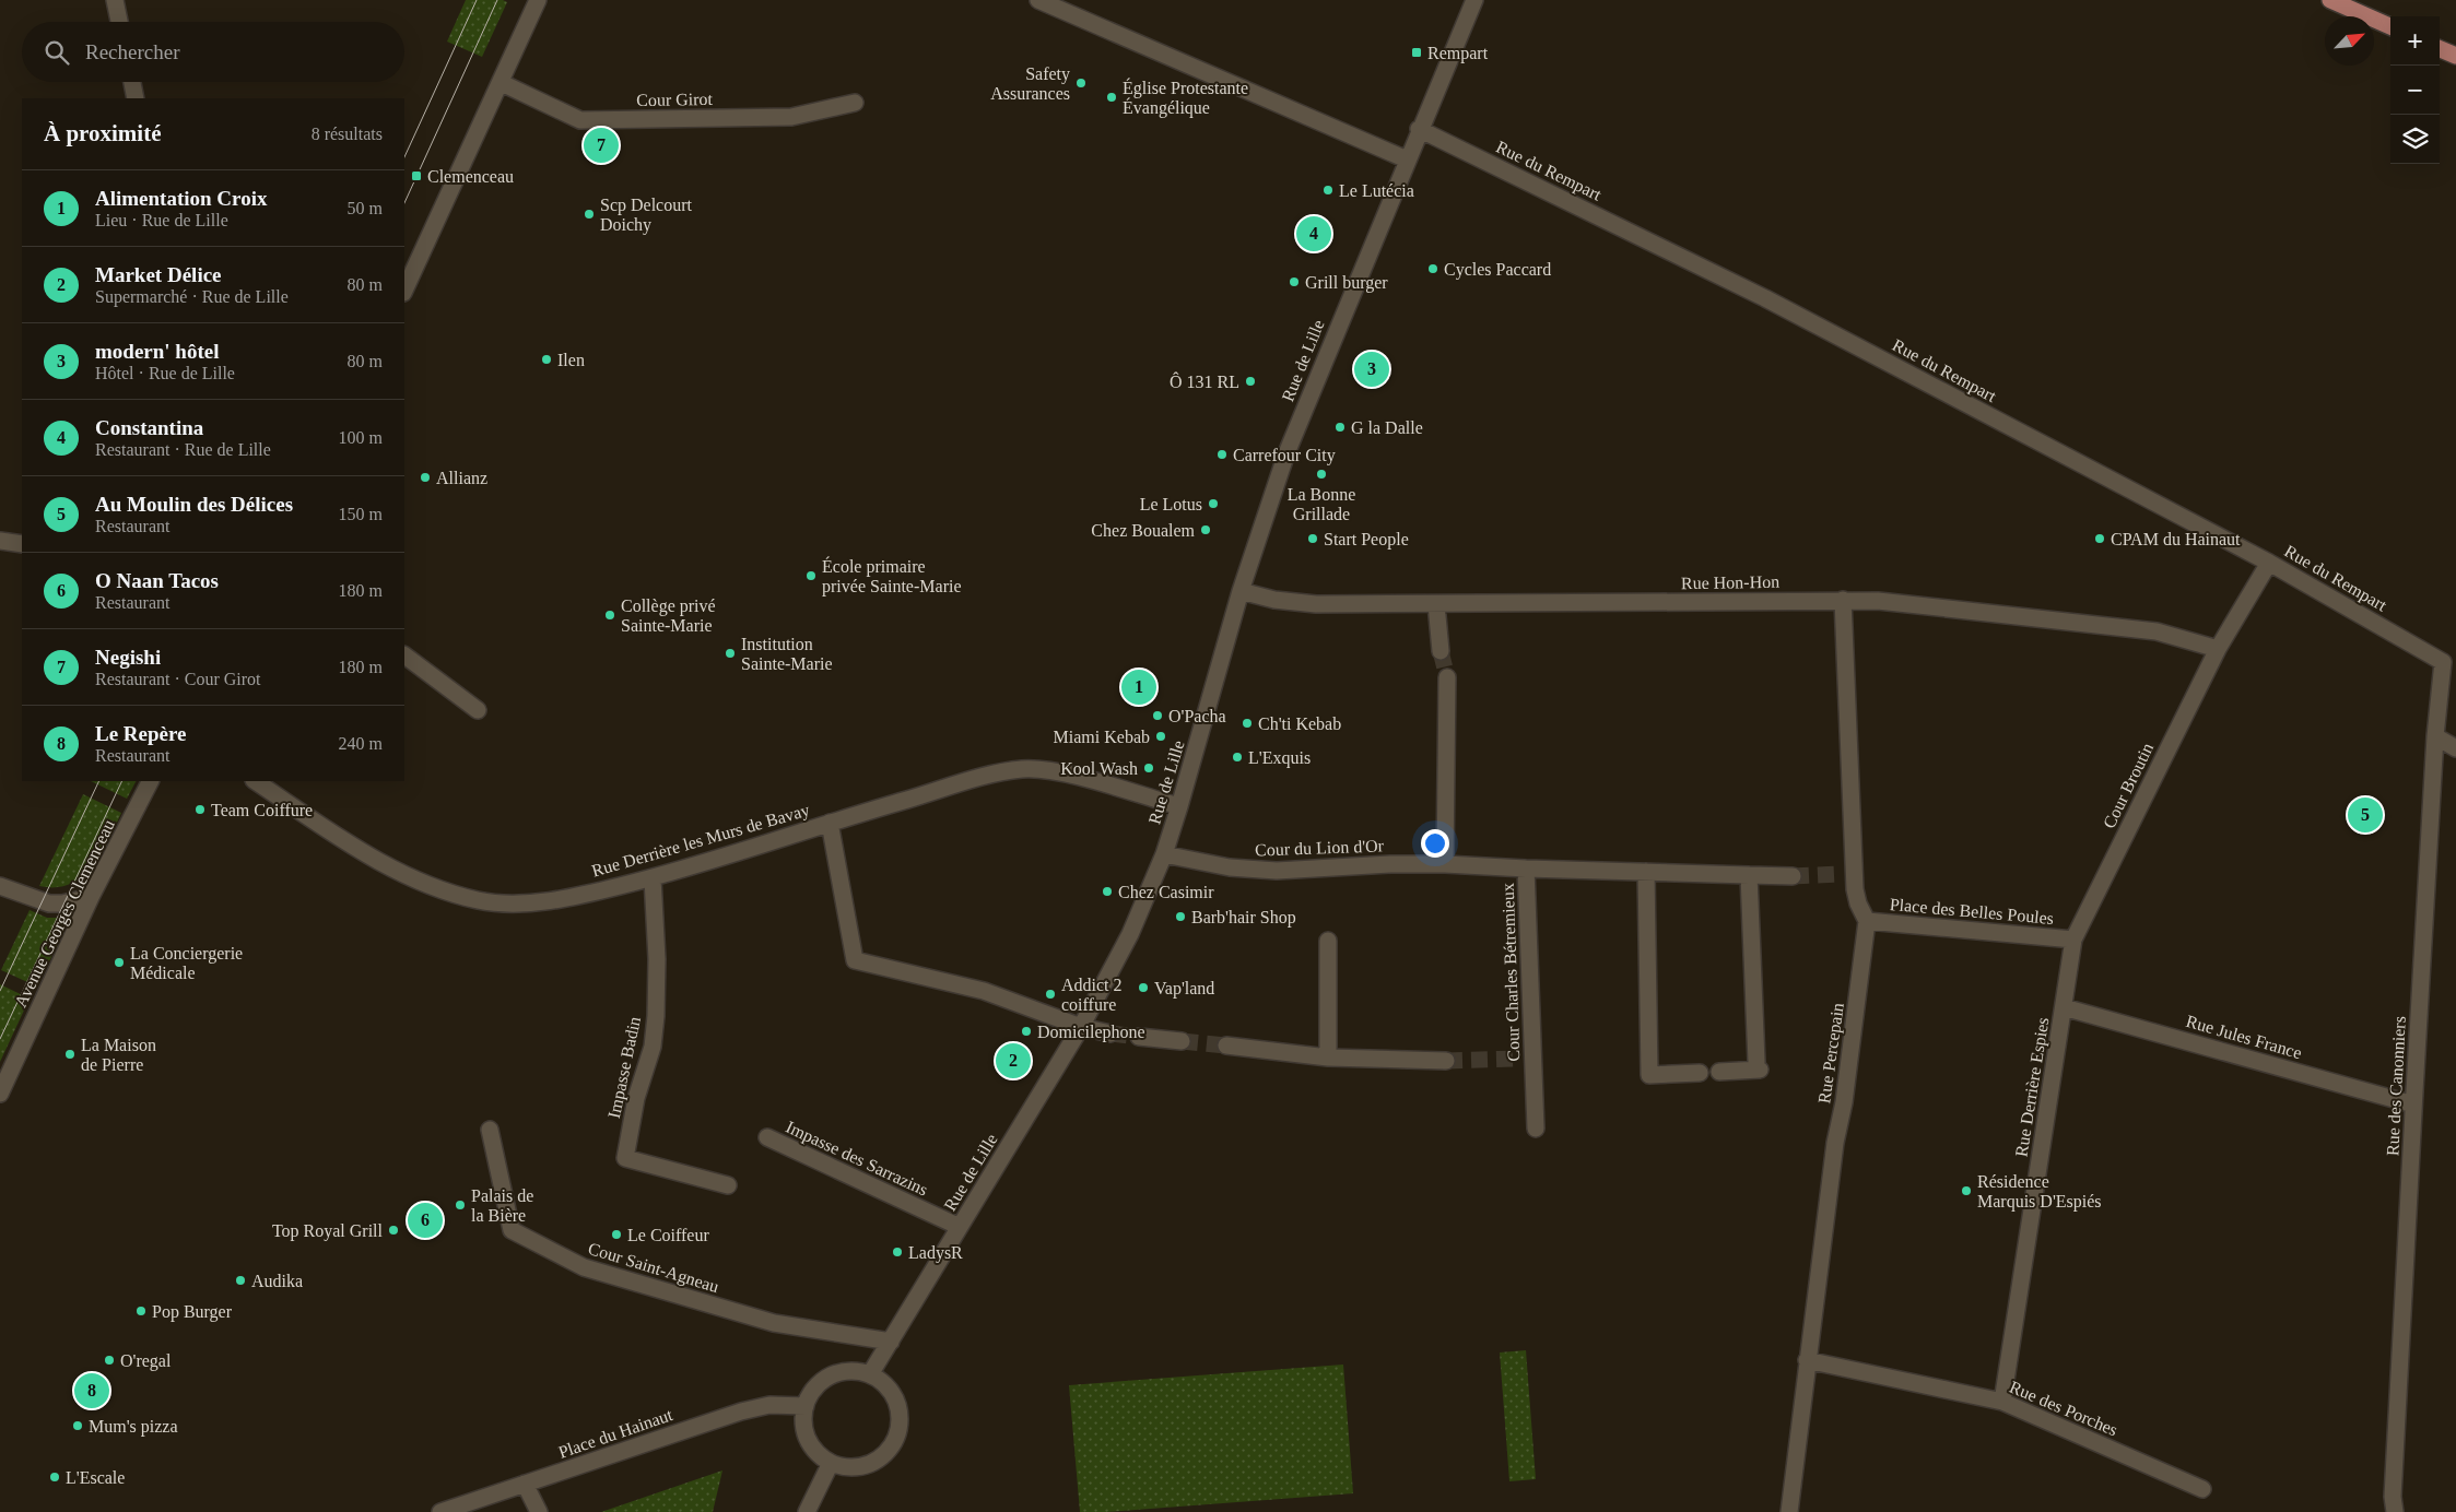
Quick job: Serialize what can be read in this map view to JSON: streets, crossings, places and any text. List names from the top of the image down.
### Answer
{
  "streets": {
    "street": [
      "Cour Girot",
      "Rue du Rempart",
      "Rue de Lille",
      "Rue Hon-Hon",
      "Cour Broutin",
      "Rue Derrière les Murs de Bavay",
      "Cour du Lion d'Or",
      "Place des Belles Poules",
      "Avenue Georges Clemenceau",
      "Cour Charles Bétremieux",
      "Rue Jules France",
      "Rue Percepain",
      "Impasse Badin",
      "Rue des Canonniers",
      "Rue Derrière Espies",
      "Impasse des Sarrazins",
      "Cour Saint-Agneau",
      "Rue des Porches",
      "Place du Hainaut"
    ]
  },
  "crossings": [
    ["Rue du Rempart", "Rue de Lille"],
    ["Rue du Rempart", "Cour Broutin"],
    ["Rue du Rempart", "Rue des Canonniers"],
    ["Rue de Lille", "Rue Hon-Hon"],
    ["Rue de Lille", "Rue Derrière les Murs de Bavay"],
    ["Rue de Lille", "Cour du Lion d'Or"],
    ["Rue de Lille", "Impasse des Sarrazins"],
    ["Rue de Lille", "Cour Saint-Agneau"],
    ["Rue de Lille", "Place du Hainaut"],
    ["Rue Hon-Hon", "Cour Broutin"],
    ["Cour Broutin", "Place des Belles Poules"],
    ["Cour Broutin", "Rue Derrière Espies"],
    ["Rue Derrière les Murs de Bavay", "Impasse Badin"],
    ["Cour du Lion d'Or", "Cour Charles Bétremieux"],
    ["Place des Belles Poules", "Rue Percepain"],
    ["Place des Belles Poules", "Rue Derrière Espies"],
    ["Rue Jules France", "Rue des Canonniers"],
    ["Rue Jules France", "Rue Derrière Espies"],
    ["Rue Percepain", "Rue des Porches"],
    ["Rue Derrière Espies", "Rue des Porches"]
  ],
  "places": {
    "transit": ["Rempart", "Clemenceau"],
    "other": [
      "Safety Assurances",
      "Église Protestante Évangélique",
      "Le Lutécia",
      "Scp Delcourt Doichy",
      "Cycles Paccard",
      "Grill burger",
      "Ilen",
      "Ô 131 RL",
      "G la Dalle",
      "Carrefour City",
      "La Bonne Grillade",
      "Allianz",
      "Le Lotus",
      "Chez Boualem",
      "Start People",
      "CPAM du Hainaut",
      "École primaire privée Sainte-Marie",
      "Collège privé Sainte-Marie",
      "Institution Sainte-Marie",
      "O'Pacha",
      "Ch'ti Kebab",
      "Miami Kebab",
      "L'Exquis",
      "Kool Wash",
      "Team Coiffure",
      "Chez Casimir",
      "Barb'hair Shop",
      "La Conciergerie Médicale",
      "Vap'land",
      "Addict 2 coiffure",
      "Domicilephone",
      "La Maison de Pierre",
      "Résidence Marquis D'Espiés",
      "Palais de la Bière",
      "Top Royal Grill",
      "Le Coiffeur",
      "LadysR",
      "Audika",
      "Pop Burger",
      "O'regal",
      "Mum's pizza",
      "L'Escale"
    ]
  },
  "north": "top right",
  "page": {
    "map_buttons": ["+", "−"],
    "search": "Rechercher",
    "heading": ["À proximité", "8 résultats"],
    "pins": [
      "7",
      "4",
      "3",
      "1",
      "5",
      "2",
      "6",
      "8"
    ],
    "list": [
      {
        "mark": "1",
        "name": "Alimentation Croix",
        "note": "Lieu · Rue de Lille",
        "value": "50 m"
      },
      {
        "mark": "2",
        "name": "Market Délice",
        "note": "Supermarché · Rue de Lille",
        "value": "80 m"
      },
      {
        "mark": "3",
        "name": "modern' hôtel",
        "note": "Hôtel · Rue de Lille",
        "value": "80 m"
      },
      {
        "mark": "4",
        "name": "Constantina",
        "note": "Restaurant · Rue de Lille",
        "value": "100 m"
      },
      {
        "mark": "5",
        "name": "Au Moulin des Délices",
        "note": "Restaurant",
        "value": "150 m"
      },
      {
        "mark": "6",
        "name": "O Naan Tacos",
        "note": "Restaurant",
        "value": "180 m"
      },
      {
        "mark": "7",
        "name": "Negishi",
        "note": "Restaurant · Cour Girot",
        "value": "180 m"
      },
      {
        "mark": "8",
        "name": "Le Repère",
        "note": "Restaurant",
        "value": "240 m"
      }
    ]
  }
}
